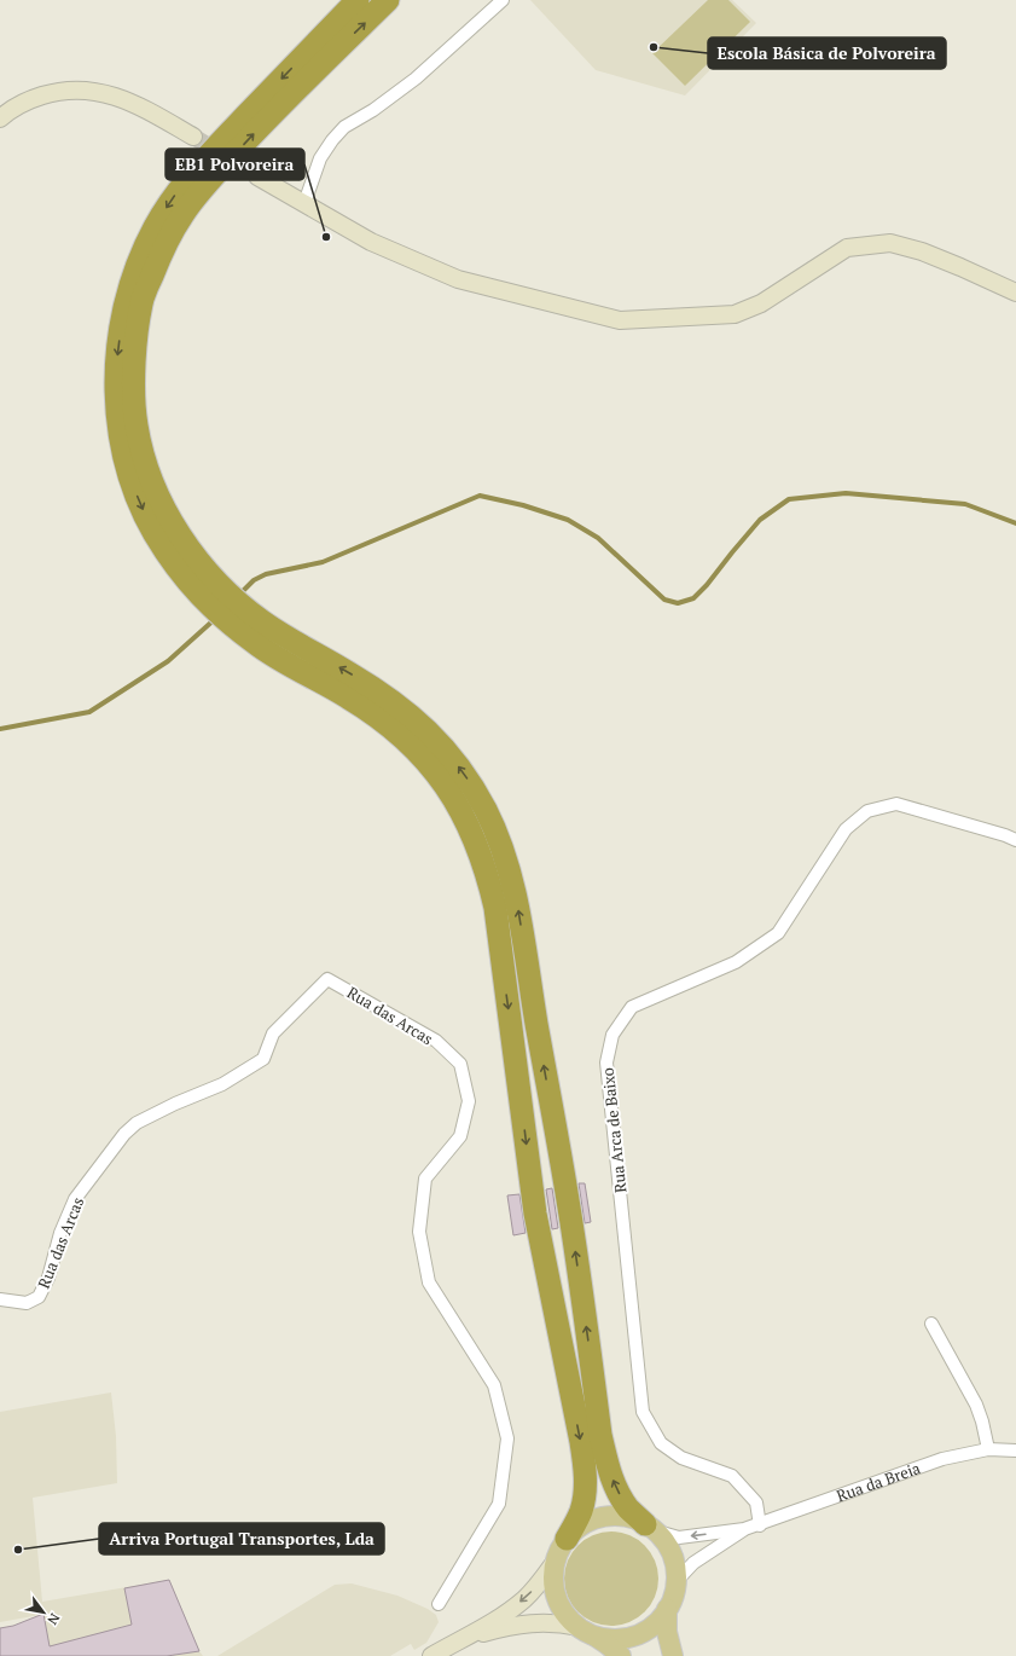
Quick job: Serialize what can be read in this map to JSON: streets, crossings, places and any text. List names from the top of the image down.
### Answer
{
  "streets": {
    "street": ["Rua das Arcas", "Rua Arca de Baixo", "Rua da Breia"]
  },
  "crossings": [
    ["Rua Arca de Baixo", "Rua da Breia"]
  ],
  "places": ["Escola Básica de Polvoreira", "EB1 Polvoreira", "Arriva Portugal Transportes, Lda"],
  "north": "bottom right"
}
